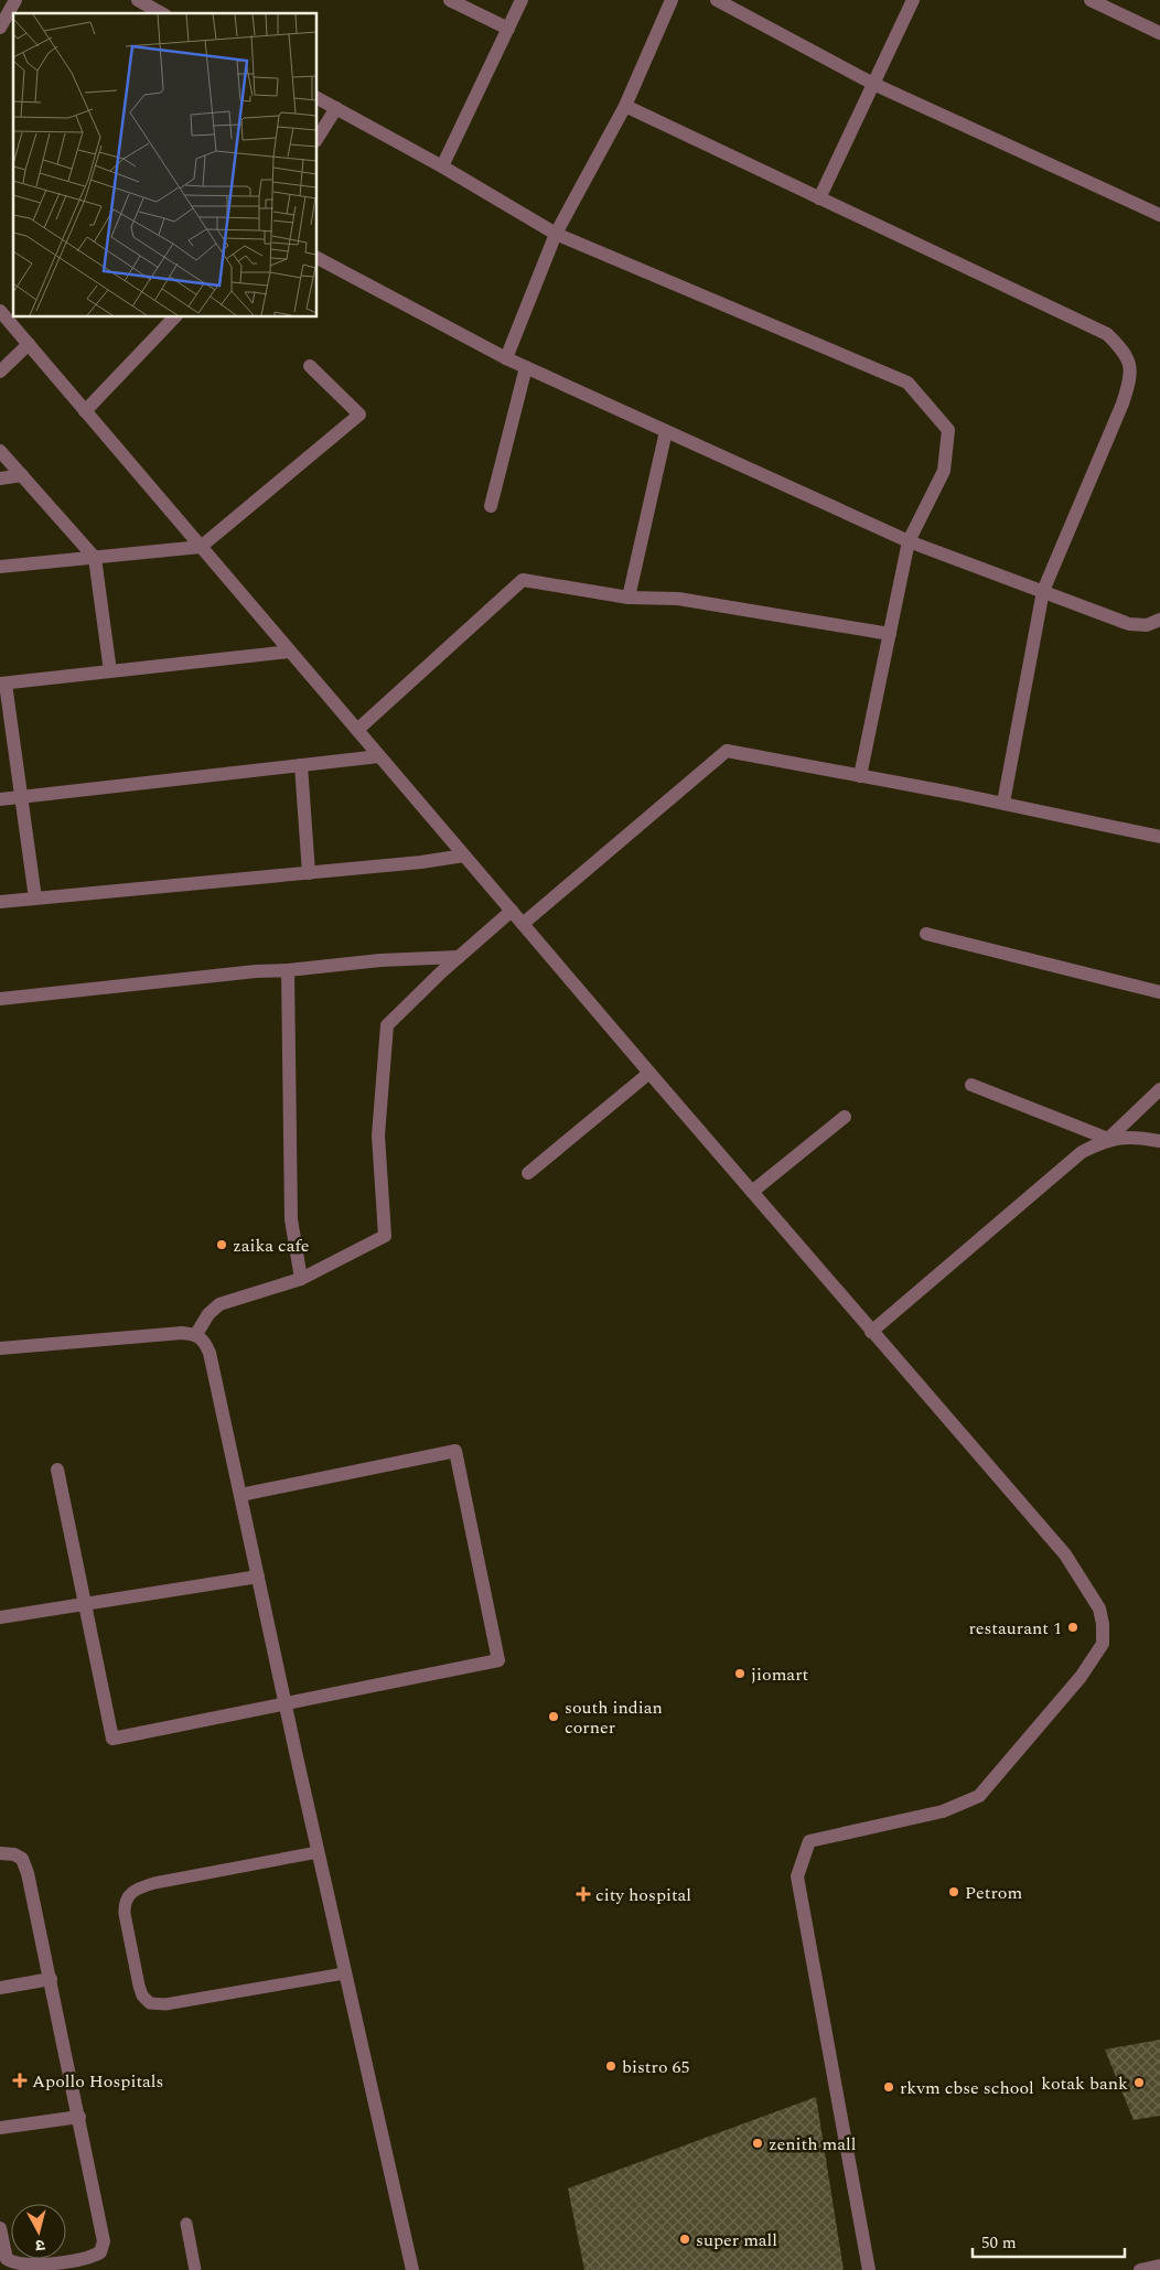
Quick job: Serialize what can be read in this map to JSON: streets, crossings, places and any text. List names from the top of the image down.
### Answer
{
  "places": {
    "other": [
      "zaika cafe",
      "restaurant 1",
      "jiomart",
      "south indian corner",
      "Petrom",
      "bistro 65",
      "kotak bank",
      "rkvm cbse school",
      "zenith mall",
      "super mall"
    ],
    "health": ["city hospital", "Apollo Hospitals"]
  },
  "scale_bar": "50 m",
  "north": "bottom"
}
